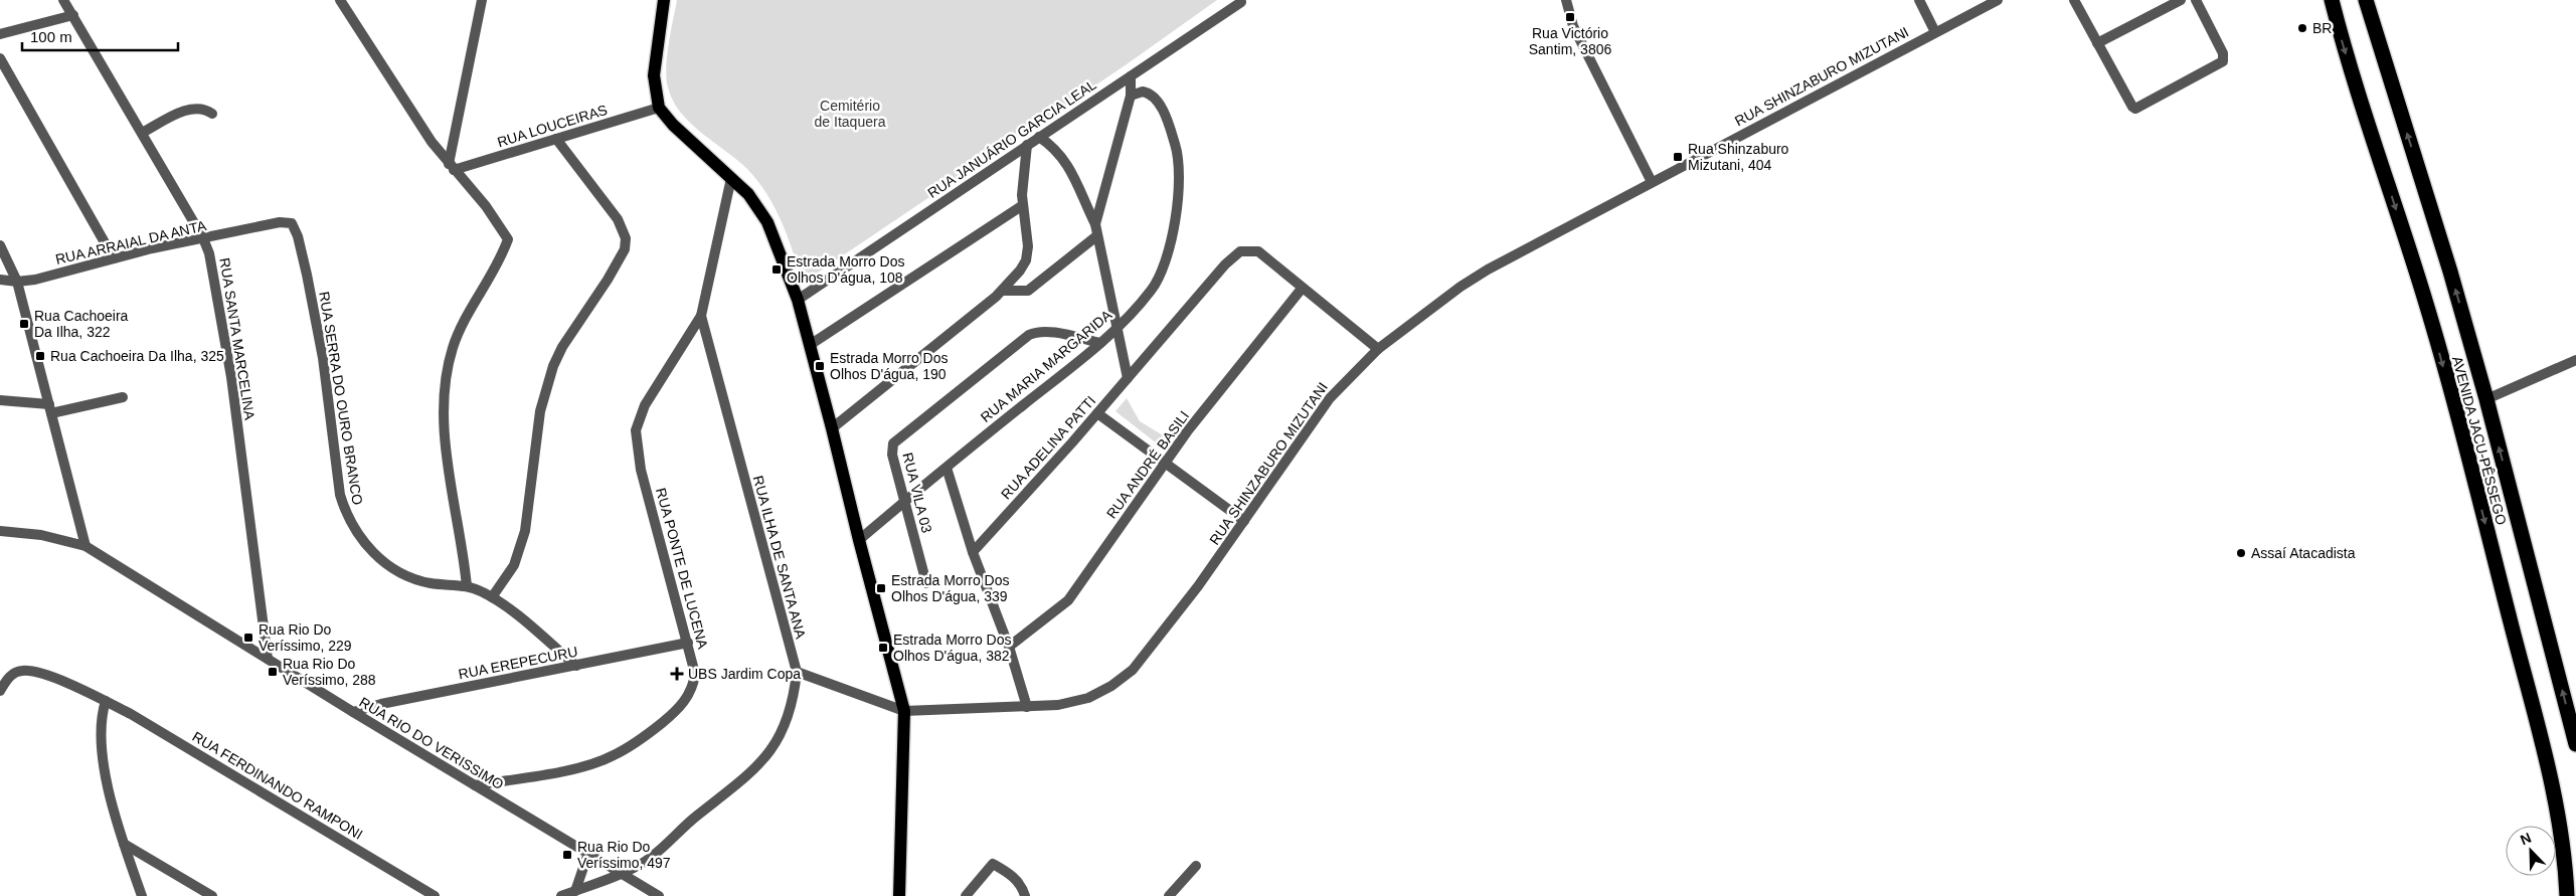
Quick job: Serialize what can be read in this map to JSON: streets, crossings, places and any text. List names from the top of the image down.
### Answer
{
  "streets": {
    "highway": ["AVENIDA JACU-PÊSSEGO"],
    "street": [
      "RUA SHINZABURO MIZUTANI",
      "RUA LOUCEIRAS",
      "RUA JANUÁRIO GARCIA LEAL",
      "RUA ARRAIAL DA ANTA",
      "RUA SANTA MARCELINA",
      "RUA MARIA MARGARIDA",
      "RUA SERRA DO OURO BRANCO",
      "RUA ADELINA PATTI",
      "RUA ANDRÉ BASILI",
      "RUA VILA 03",
      "RUA ILHA DE SANTA ANA",
      "RUA PONTE DE LUCENA",
      "RUA EREPECURU",
      "RUA RIO DO VERISSIMO",
      "RUA FERDINANDO RAMPONI"
    ]
  },
  "crossings": [
    ["RUA SHINZABURO MIZUTANI", "RUA ILHA DE SANTA ANA"],
    ["RUA ARRAIAL DA ANTA", "RUA SANTA MARCELINA"],
    ["RUA ARRAIAL DA ANTA", "RUA SERRA DO OURO BRANCO"],
    ["RUA SANTA MARCELINA", "RUA RIO DO VERISSIMO"],
    ["RUA MARIA MARGARIDA", "RUA VILA 03"],
    ["RUA ADELINA PATTI", "RUA ANDRÉ BASILI"],
    ["RUA ILHA DE SANTA ANA", "RUA PONTE DE LUCENA"],
    ["RUA ILHA DE SANTA ANA", "RUA RIO DO VERISSIMO"],
    ["RUA PONTE DE LUCENA", "RUA EREPECURU"],
    ["RUA PONTE DE LUCENA", "RUA RIO DO VERISSIMO"],
    ["RUA EREPECURU", "RUA RIO DO VERISSIMO"]
  ],
  "parks": ["Cemitério de Itaquera"],
  "places": {
    "transit": [
      "Rua Victório Santim, 3806",
      "Rua Shinzaburo Mizutani, 404",
      "Estrada Morro Dos Olhos D'água, 108",
      "Rua Cachoeira Da Ilha, 322",
      "Rua Cachoeira Da Ilha, 325",
      "Estrada Morro Dos Olhos D'água, 190",
      "Estrada Morro Dos Olhos D'água, 339",
      "Rua Rio Do Veríssimo, 229",
      "Estrada Morro Dos Olhos D'água, 382",
      "Rua Rio Do Veríssimo, 288",
      "Rua Rio Do Veríssimo, 497"
    ],
    "other": ["BR", "Assaí Atacadista"],
    "health": ["UBS Jardim Copa"]
  },
  "scale_bar": "100 m",
  "north": "top left"
}
